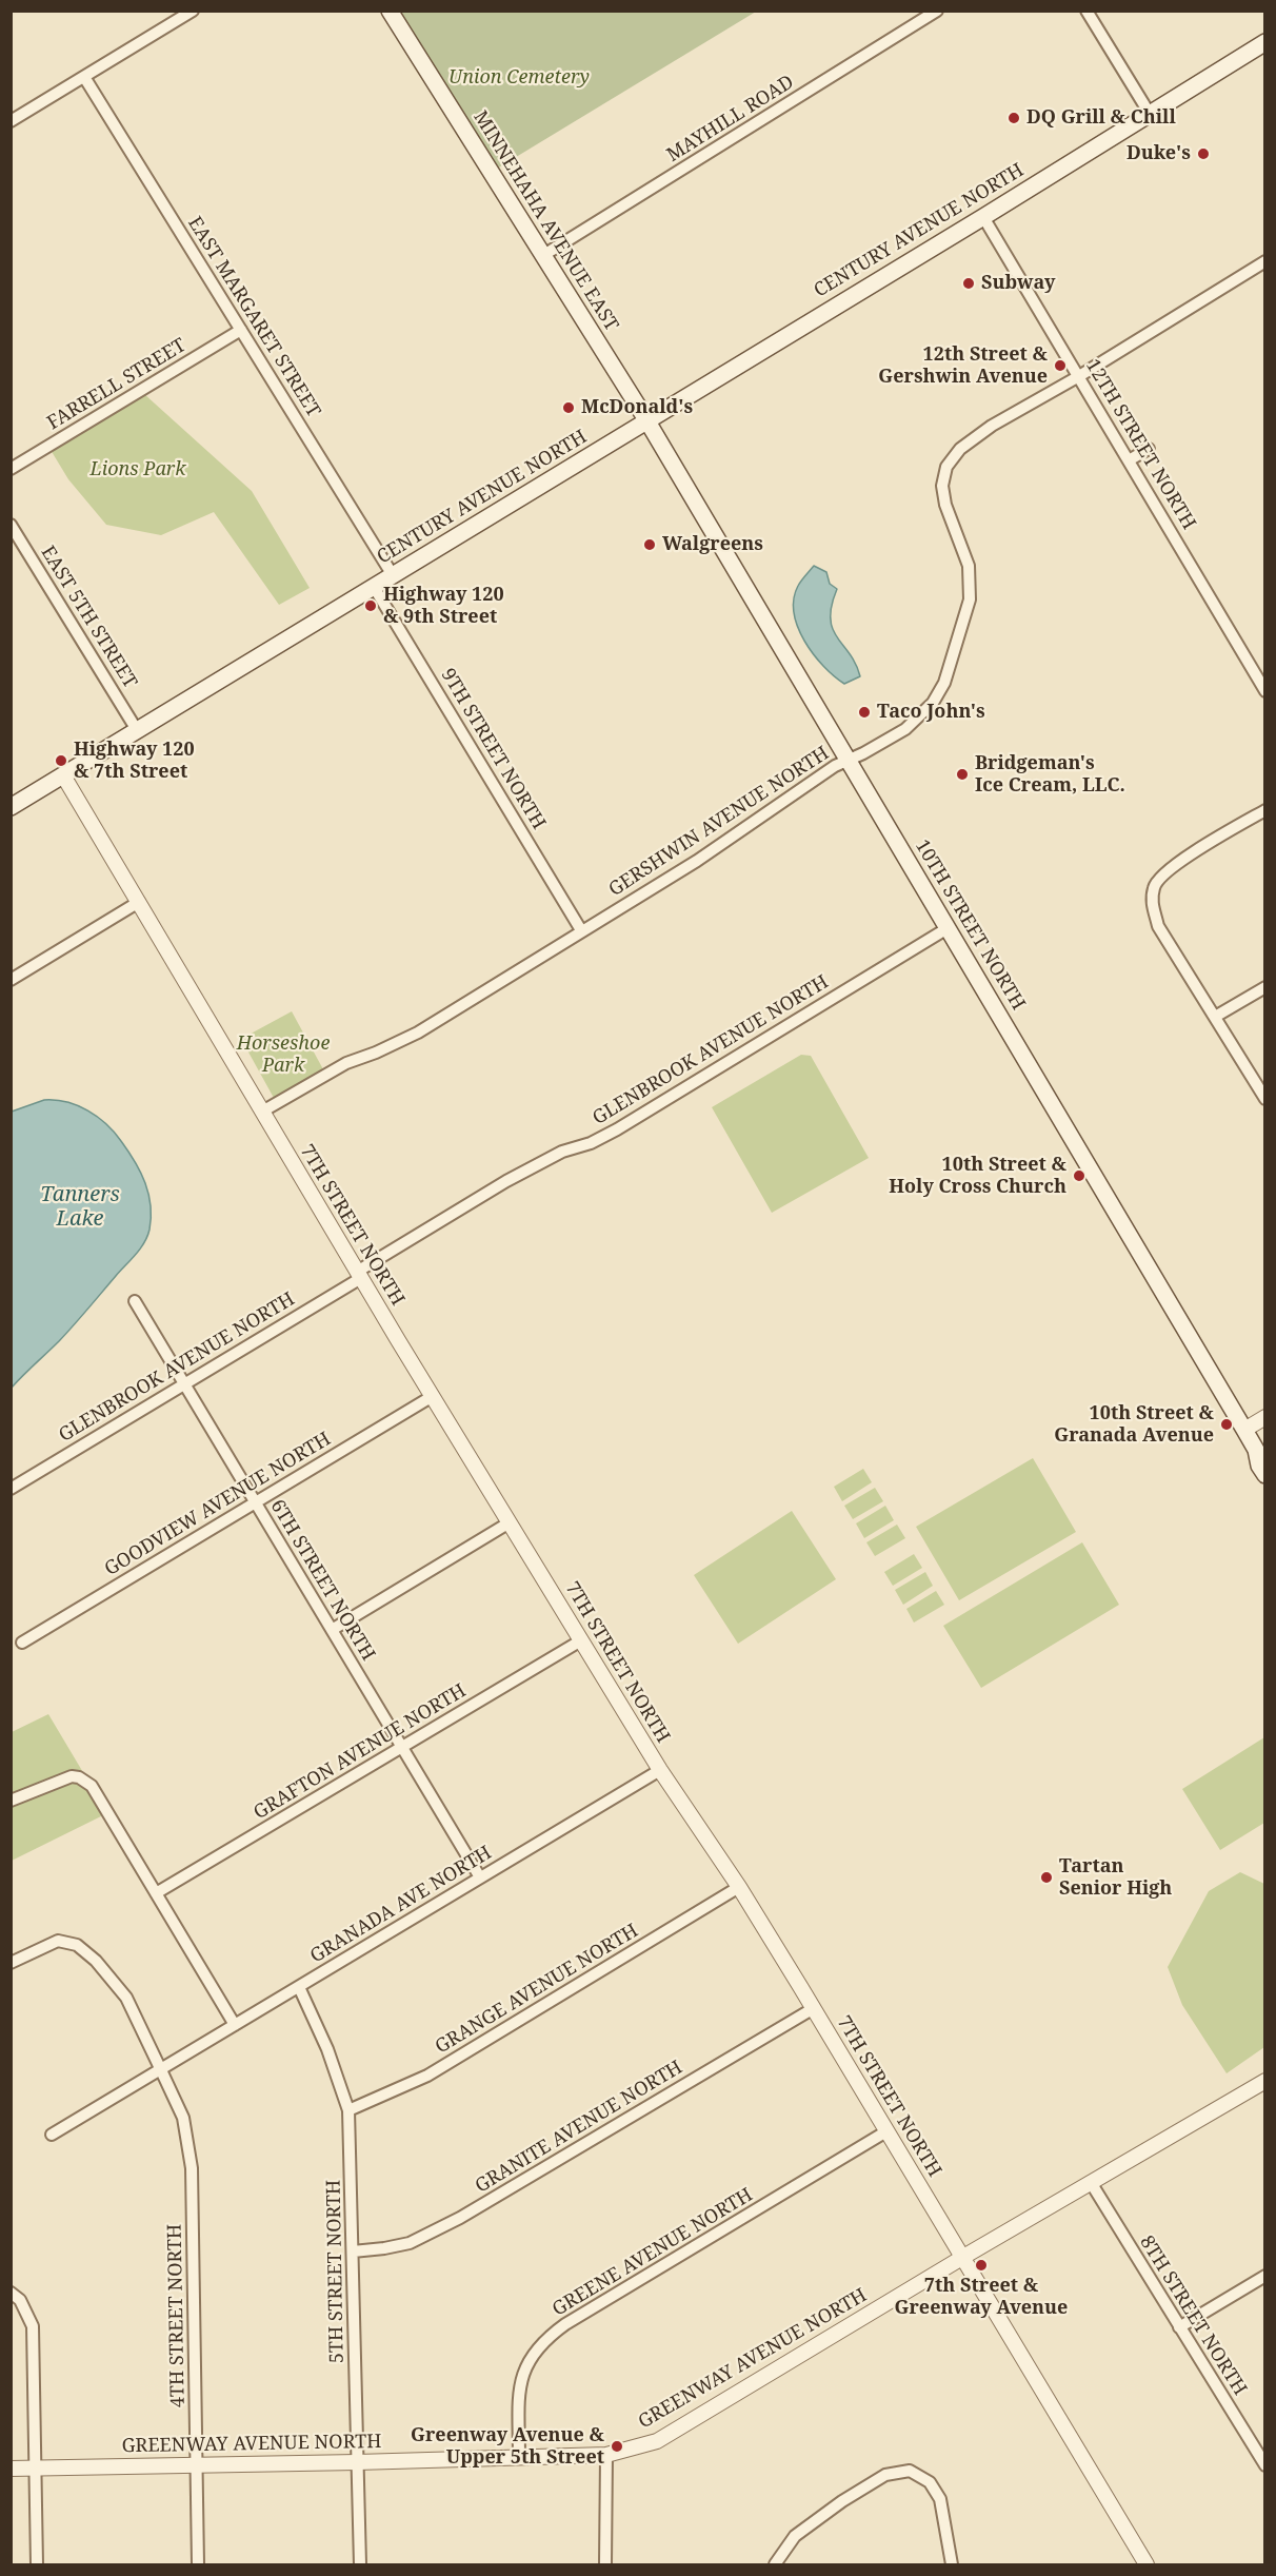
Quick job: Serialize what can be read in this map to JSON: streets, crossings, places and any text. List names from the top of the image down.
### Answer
{
  "streets": {
    "main road": ["MINNEHAHA AVENUE EAST", "CENTURY AVENUE NORTH", "10TH STREET NORTH"],
    "street": [
      "MAYHILL ROAD",
      "EAST MARGARET STREET",
      "FARRELL STREET",
      "12TH STREET NORTH",
      "EAST 5TH STREET",
      "9TH STREET NORTH",
      "GERSHWIN AVENUE NORTH",
      "GLENBROOK AVENUE NORTH",
      "7TH STREET NORTH",
      "GOODVIEW AVENUE NORTH",
      "6TH STREET NORTH",
      "GRAFTON AVENUE NORTH",
      "GRANADA AVE NORTH",
      "GRANGE AVENUE NORTH",
      "GRANITE AVENUE NORTH",
      "GREENE AVENUE NORTH",
      "5TH STREET NORTH",
      "4TH STREET NORTH",
      "8TH STREET NORTH",
      "GREENWAY AVENUE NORTH"
    ]
  },
  "crossings": [
    ["MAYHILL ROAD", "MINNEHAHA AVENUE EAST"],
    ["MINNEHAHA AVENUE EAST", "CENTURY AVENUE NORTH"],
    ["MINNEHAHA AVENUE EAST", "10TH STREET NORTH"],
    ["CENTURY AVENUE NORTH", "EAST MARGARET STREET"],
    ["CENTURY AVENUE NORTH", "12TH STREET NORTH"],
    ["CENTURY AVENUE NORTH", "EAST 5TH STREET"],
    ["CENTURY AVENUE NORTH", "9TH STREET NORTH"],
    ["CENTURY AVENUE NORTH", "10TH STREET NORTH"],
    ["CENTURY AVENUE NORTH", "7TH STREET NORTH"],
    ["EAST MARGARET STREET", "FARRELL STREET"],
    ["12TH STREET NORTH", "GERSHWIN AVENUE NORTH"],
    ["9TH STREET NORTH", "GERSHWIN AVENUE NORTH"],
    ["GERSHWIN AVENUE NORTH", "10TH STREET NORTH"],
    ["GERSHWIN AVENUE NORTH", "7TH STREET NORTH"],
    ["10TH STREET NORTH", "GLENBROOK AVENUE NORTH"],
    ["GLENBROOK AVENUE NORTH", "7TH STREET NORTH"],
    ["GLENBROOK AVENUE NORTH", "6TH STREET NORTH"],
    ["7TH STREET NORTH", "GOODVIEW AVENUE NORTH"],
    ["7TH STREET NORTH", "GRAFTON AVENUE NORTH"],
    ["7TH STREET NORTH", "GRANADA AVE NORTH"],
    ["7TH STREET NORTH", "GRANGE AVENUE NORTH"],
    ["7TH STREET NORTH", "GRANITE AVENUE NORTH"],
    ["7TH STREET NORTH", "GREENE AVENUE NORTH"],
    ["7TH STREET NORTH", "GREENWAY AVENUE NORTH"],
    ["GOODVIEW AVENUE NORTH", "6TH STREET NORTH"],
    ["6TH STREET NORTH", "GRAFTON AVENUE NORTH"],
    ["6TH STREET NORTH", "GRANADA AVE NORTH"],
    ["GRANADA AVE NORTH", "5TH STREET NORTH"],
    ["GRANADA AVE NORTH", "4TH STREET NORTH"],
    ["GRANGE AVENUE NORTH", "5TH STREET NORTH"],
    ["GRANITE AVENUE NORTH", "5TH STREET NORTH"],
    ["GREENE AVENUE NORTH", "GREENWAY AVENUE NORTH"],
    ["5TH STREET NORTH", "GREENWAY AVENUE NORTH"],
    ["4TH STREET NORTH", "GREENWAY AVENUE NORTH"],
    ["8TH STREET NORTH", "GREENWAY AVENUE NORTH"]
  ],
  "water": ["Tanners Lake"],
  "parks": ["Union Cemetery", "Lions Park", "Horseshoe Park"],
  "places": [
    "DQ Grill & Chill",
    "Duke's",
    "Subway",
    "12th Street & Gershwin Avenue",
    "McDonald's",
    "Walgreens",
    "Highway 120 & 9th Street",
    "Taco John's",
    "Highway 120 & 7th Street",
    "Bridgeman's Ice Cream, LLC.",
    "10th Street & Holy Cross Church",
    "10th Street & Granada Avenue",
    "Tartan Senior High",
    "7th Street & Greenway Avenue",
    "Greenway Avenue & Upper 5th Street"
  ]
}
